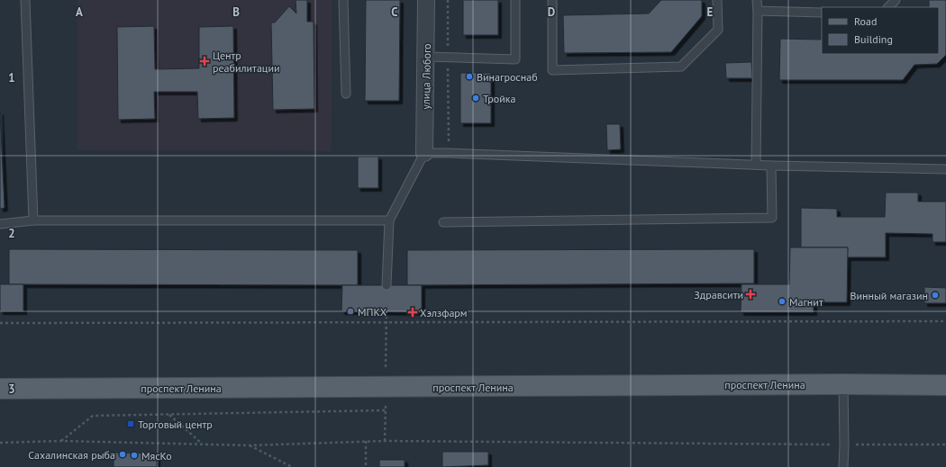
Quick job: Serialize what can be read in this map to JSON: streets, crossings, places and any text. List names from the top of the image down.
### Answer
{
  "streets": {
    "main road": ["проспект Ленина"],
    "street": ["улица Любого"]
  },
  "places": {
    "health": ["Центр реабилитации", "Здравсити", "Хэлзфарм"],
    "other": [
      "Винагроснаб",
      "Тройка",
      "Винный магазин",
      "Магнит",
      "МПКХ",
      "Сахалинская рыба",
      "МясКо"
    ],
    "transit": ["Торговый центр"]
  },
  "legend": ["Road", "Building"],
  "grid": {
    "columns": [
      "A",
      "B",
      "C",
      "D",
      "E"
    ],
    "rows": ["1", "2", "3"]
  }
}
